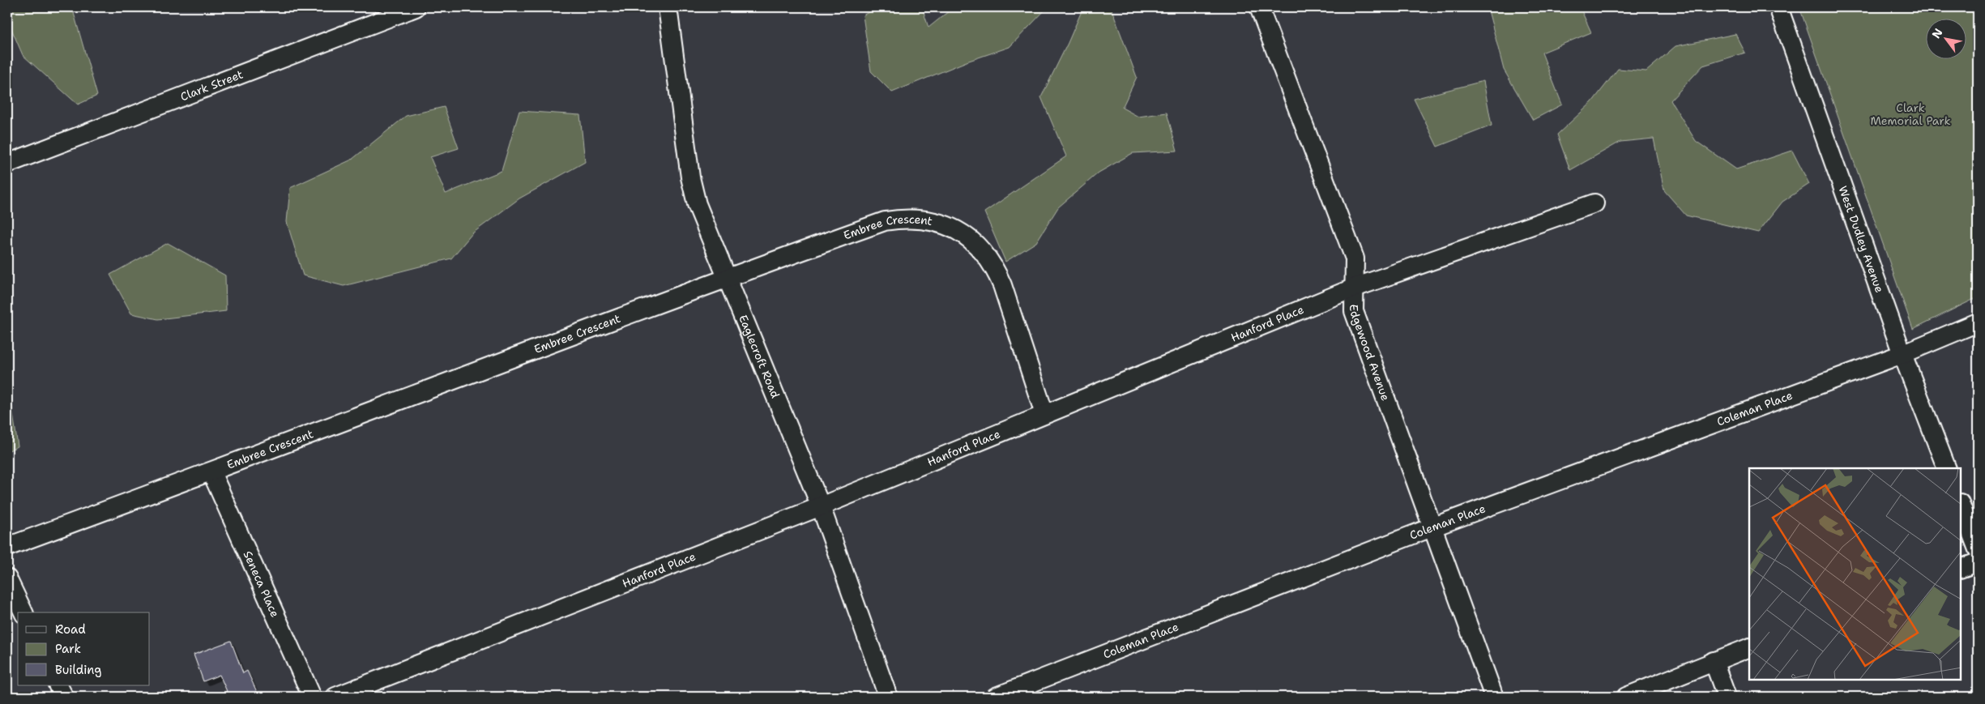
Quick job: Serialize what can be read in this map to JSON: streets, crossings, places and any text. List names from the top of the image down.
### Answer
{
  "streets": {
    "street": [
      "Clark Street",
      "Embree Crescent",
      "West Dudley Avenue",
      "Hanford Place",
      "Edgewood Avenue",
      "Eaglecroft Road",
      "Coleman Place",
      "Seneca Place"
    ]
  },
  "crossings": [
    ["Embree Crescent", "Hanford Place"],
    ["Embree Crescent", "Eaglecroft Road"],
    ["Embree Crescent", "Seneca Place"],
    ["West Dudley Avenue", "Coleman Place"],
    ["Hanford Place", "Edgewood Avenue"],
    ["Hanford Place", "Eaglecroft Road"],
    ["Edgewood Avenue", "Coleman Place"]
  ],
  "parks": ["Clark Memorial Park"],
  "legend": ["Road", "Park", "Building"],
  "north": "top left"
}
